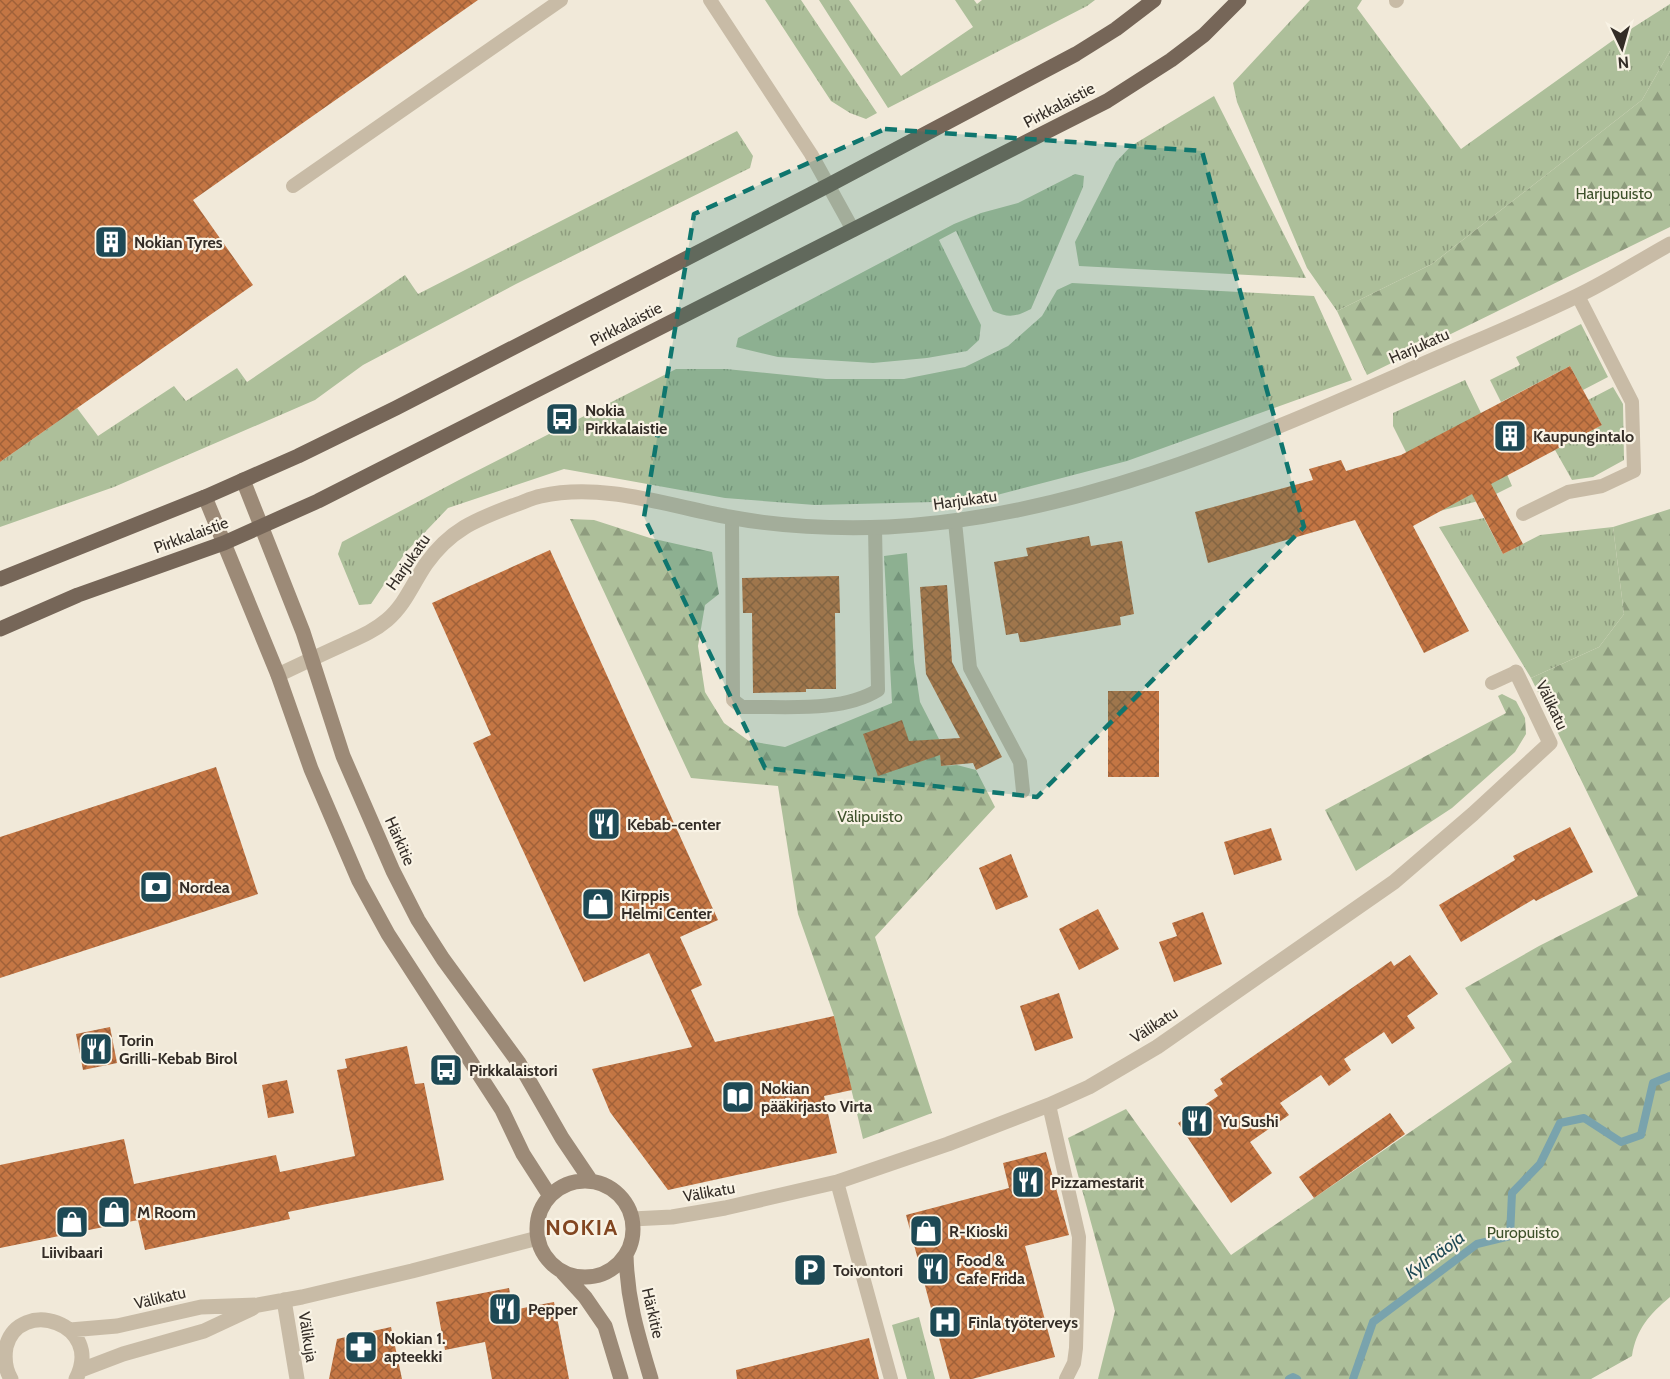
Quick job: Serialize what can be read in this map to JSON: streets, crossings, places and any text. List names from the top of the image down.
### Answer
{
  "streets": {
    "main road": ["Pirkkalaistie", "Härkitie"],
    "street": ["Harjukatu", "Välikatu", "Välikuja"]
  },
  "crossings": [
    ["Pirkkalaistie", "Härkitie"],
    ["Harjukatu", "Härkitie"],
    ["Välikatu", "Härkitie"],
    ["Välikatu", "Välikuja"]
  ],
  "districts": ["NOKIA"],
  "water": ["Kylmäoja"],
  "parks": ["Harjupuisto", "Välipuisto", "Puropuisto"],
  "places": {
    "building": ["Nokian Tyres", "Kaupungintalo"],
    "bus stop": ["Nokia Pirkkalaistie", "Pirkkalaistori"],
    "restaurant": [
      "Kebab-center",
      "Torin Grilli-Kebab Birol",
      "Yu Sushi",
      "Pizzamestarit",
      "Food & Cafe Frida",
      "Pepper"
    ],
    "bank": ["Nordea"],
    "shop": [
      "Kirppis Helmi Center",
      "M Room",
      "Liivibaari",
      "R-Kioski"
    ],
    "library": ["Nokian pääkirjasto Virta"],
    "parking": ["Toivontori"],
    "hospital": ["Finla työterveys"],
    "pharmacy": ["Nokian 1. apteekki"]
  },
  "north": "bottom"
}
